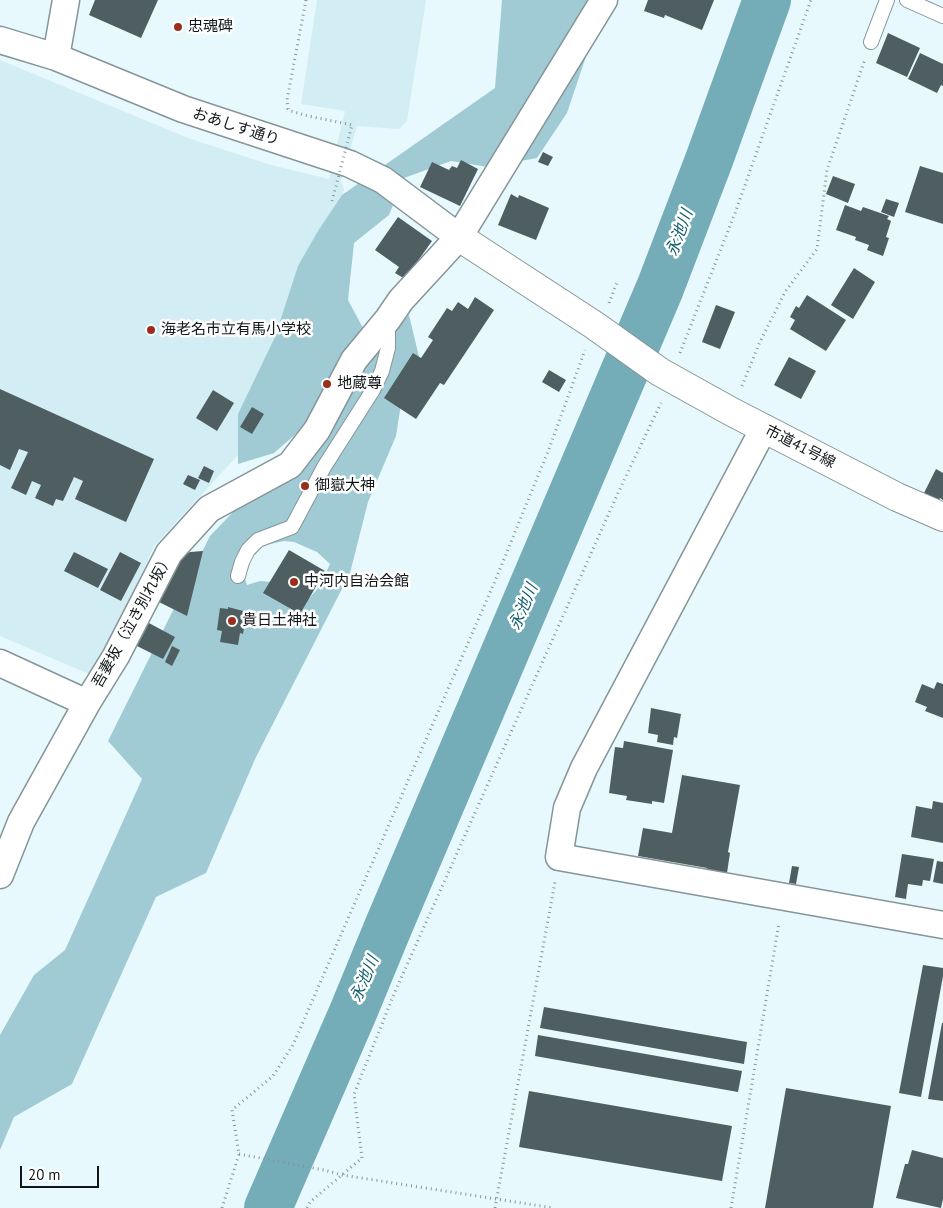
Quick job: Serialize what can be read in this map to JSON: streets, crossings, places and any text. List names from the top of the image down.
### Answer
{
  "streets": {
    "street": ["おあしす通り", "市道41号線", "吾妻坂（泣き別れ坂）"]
  },
  "crossings": [
    ["おあしす通り", "吾妻坂（泣き別れ坂）"]
  ],
  "water": ["永池川"],
  "places": [
    "忠魂碑",
    "海老名市立有馬小学校",
    "地蔵尊",
    "御嶽大神",
    "中河内自治会館",
    "貴日土神社"
  ],
  "scale_bar": "20 m"
}
